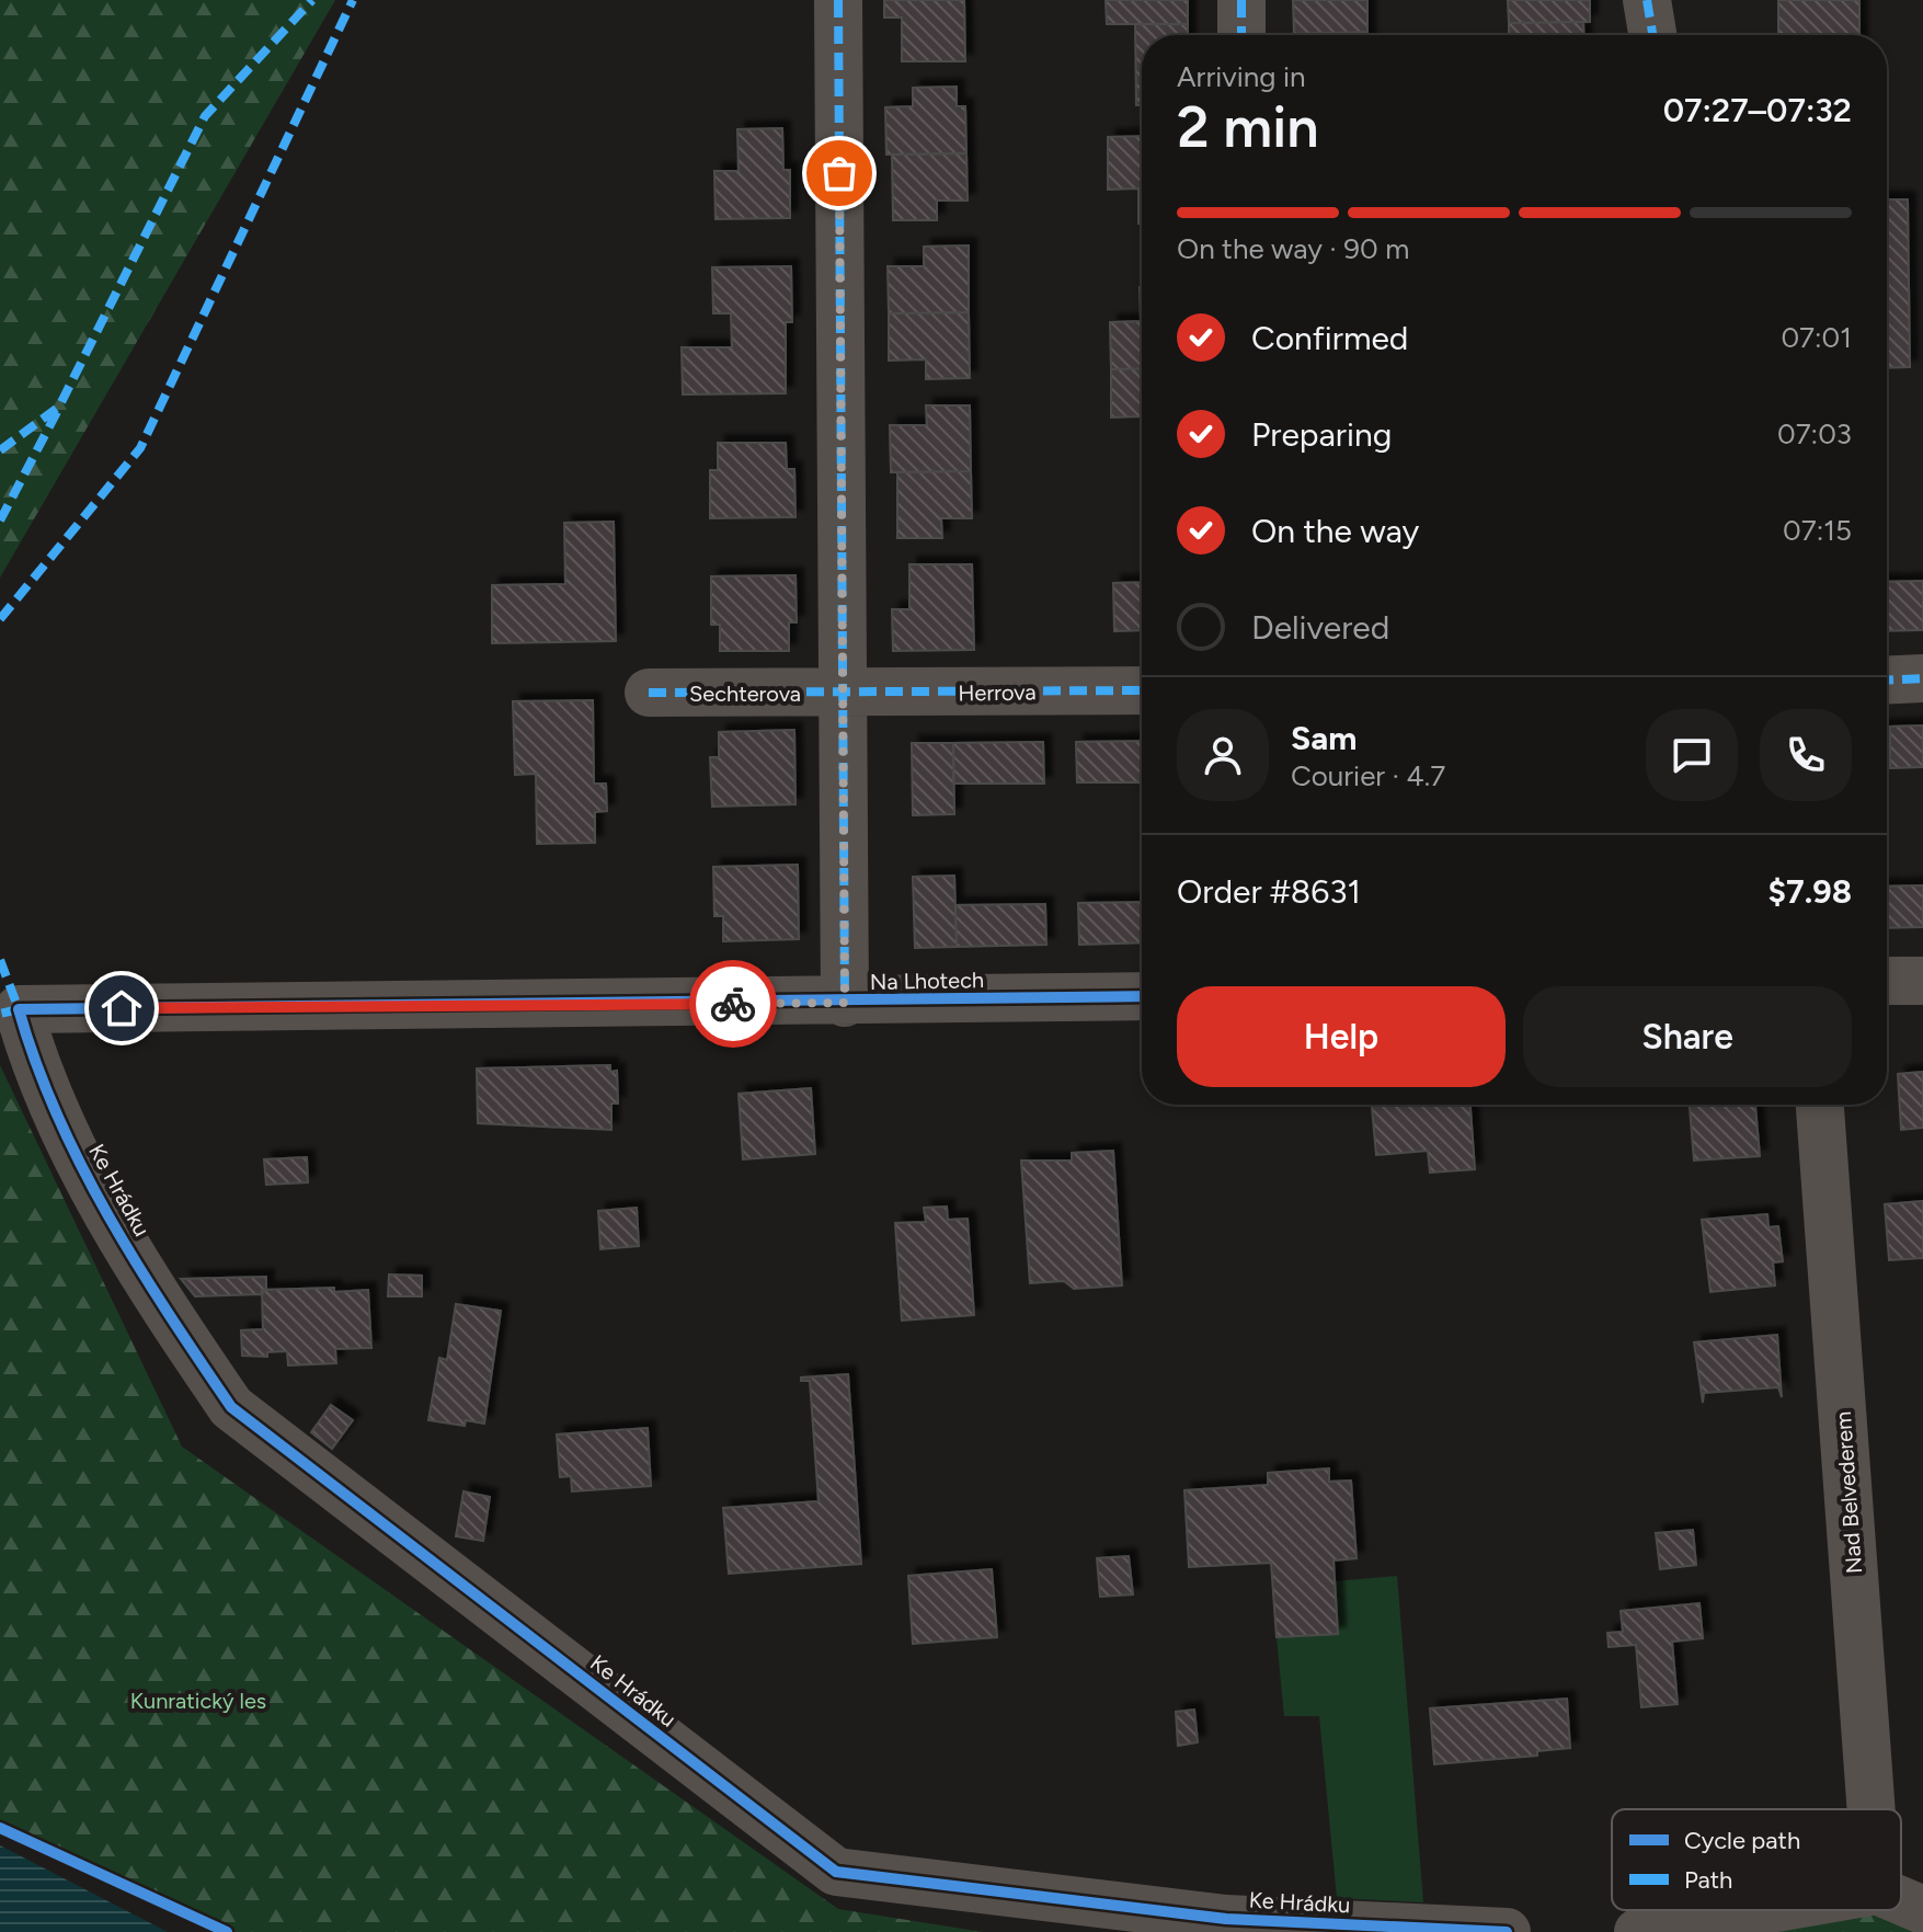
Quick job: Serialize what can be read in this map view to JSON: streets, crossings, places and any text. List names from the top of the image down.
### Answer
{
  "streets": {
    "street": [
      "Herrova",
      "Sechterova",
      "Na Lhotech",
      "Ke Hrádku",
      "Nad Belvederem"
    ]
  },
  "crossings": [
    ["Herrova", "Sechterova"],
    ["Na Lhotech", "Ke Hrádku"]
  ],
  "parks": ["Kunratický les"],
  "legend": ["Cycle path", "Path"],
  "page": {
    "heading": ["2 min", "Arriving in", "07:27–07:32"],
    "panel": [
      "Sam",
      "Courier · 4.7",
      "Order #8631",
      "$7.98"
    ],
    "bar": "On the way · 90 m",
    "list": [
      ["Confirmed", "07:01"],
      ["Preparing", "07:03"],
      ["On the way", "07:15"],
      "Delivered"
    ],
    "buttons": ["Help", "Share"]
  }
}
